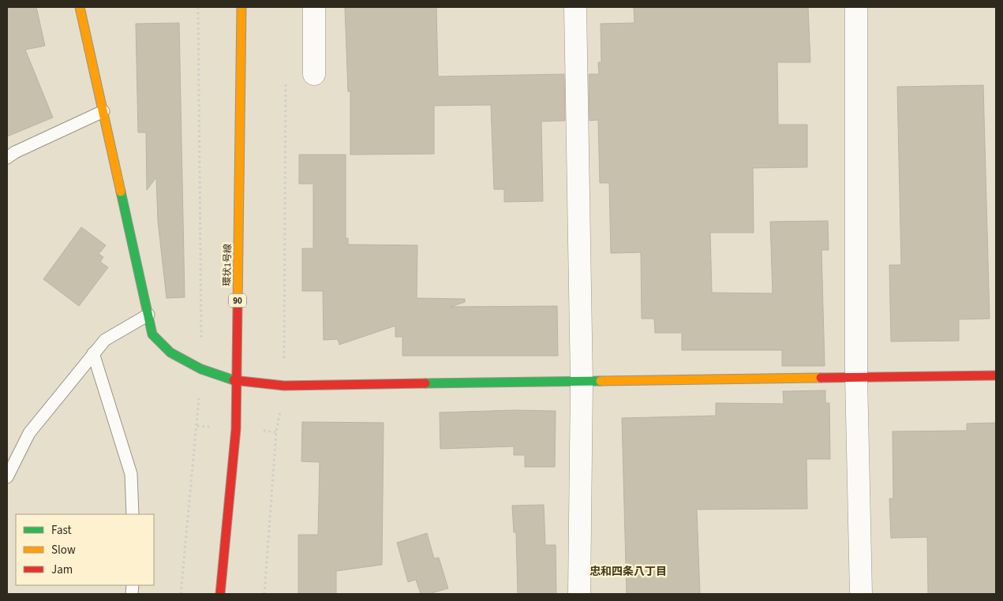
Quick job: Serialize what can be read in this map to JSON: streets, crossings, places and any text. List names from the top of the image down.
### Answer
{
  "streets": {
    "street": ["環状1号線", "90"]
  },
  "districts": ["忠和四条八丁目"],
  "legend": ["Fast", "Slow", "Jam"]
}
